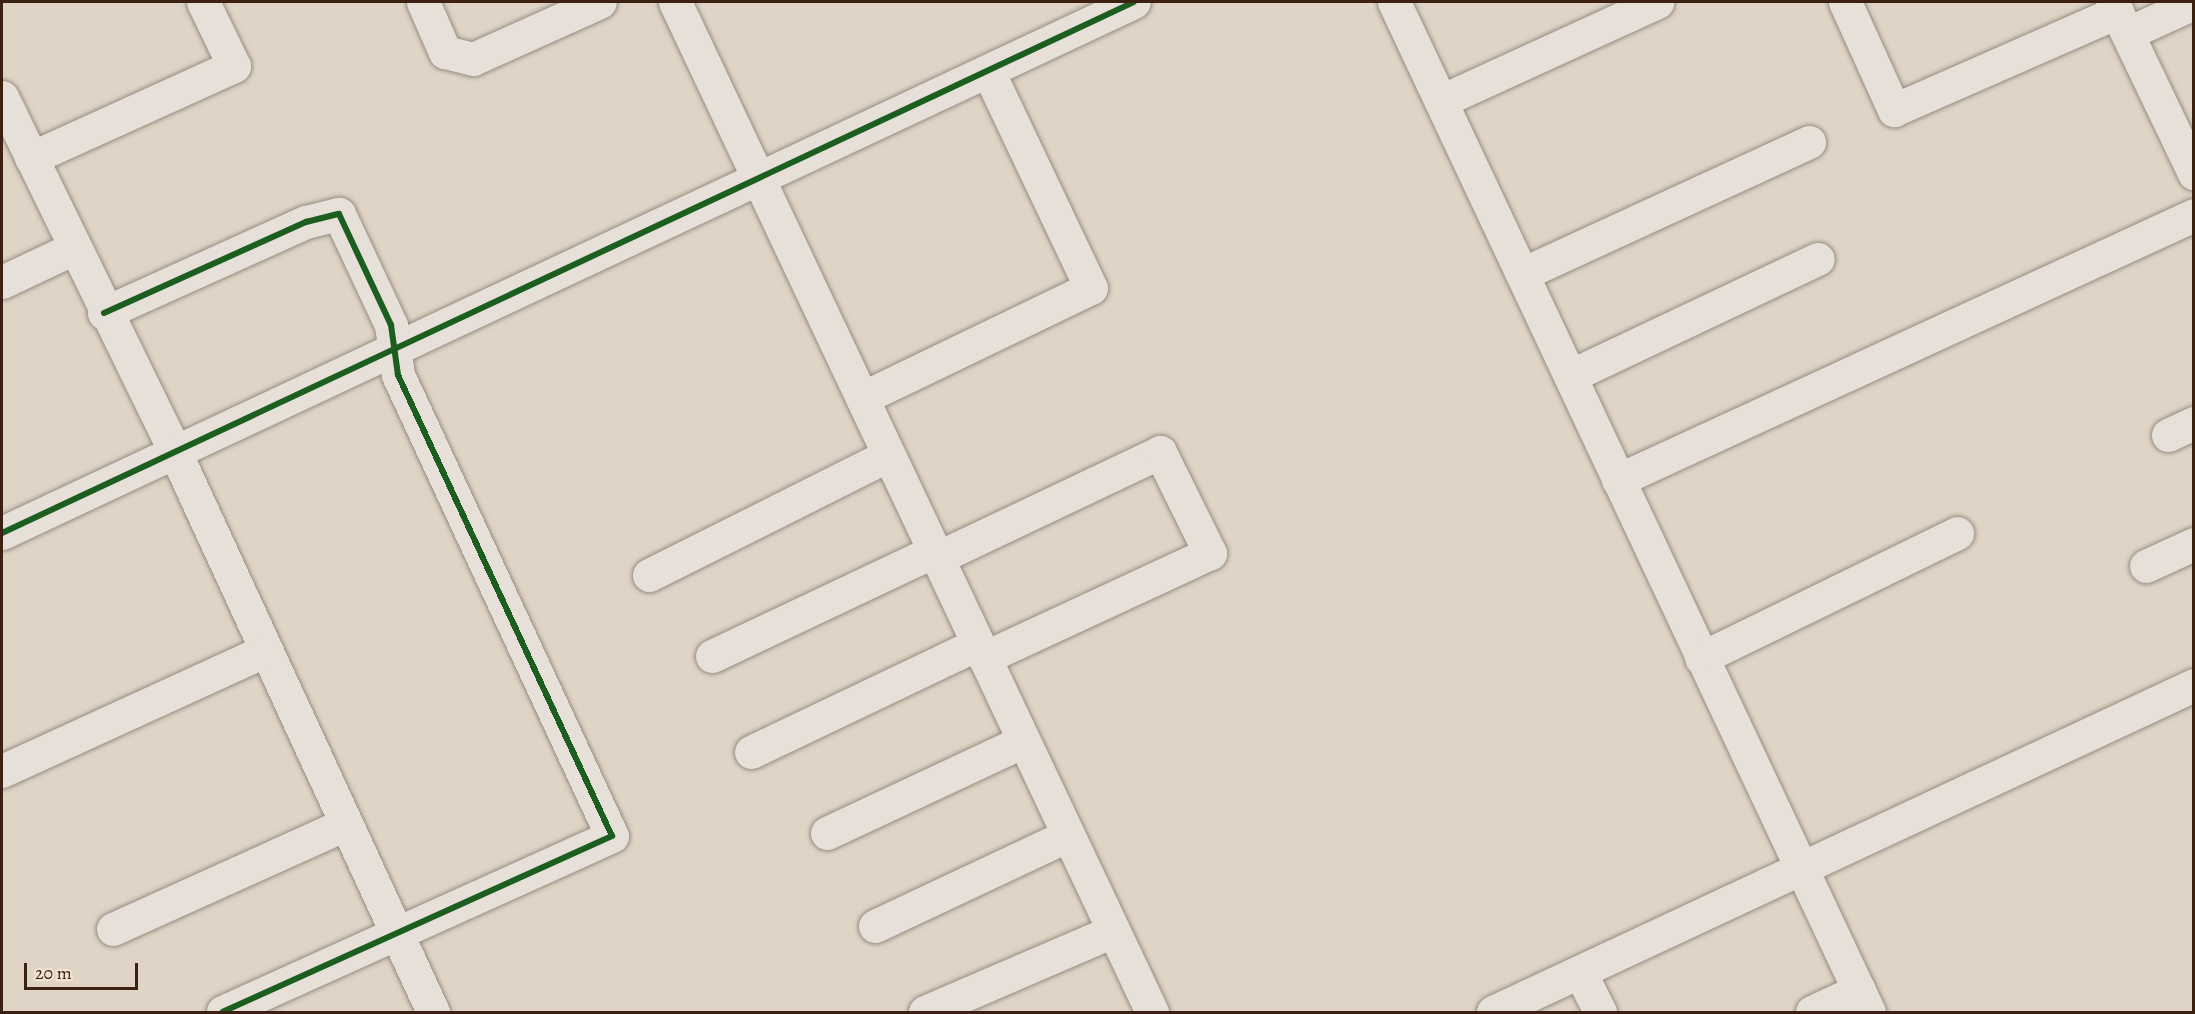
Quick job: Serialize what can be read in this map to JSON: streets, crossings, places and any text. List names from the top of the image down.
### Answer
{
  "scale_bar": "20 m"
}
